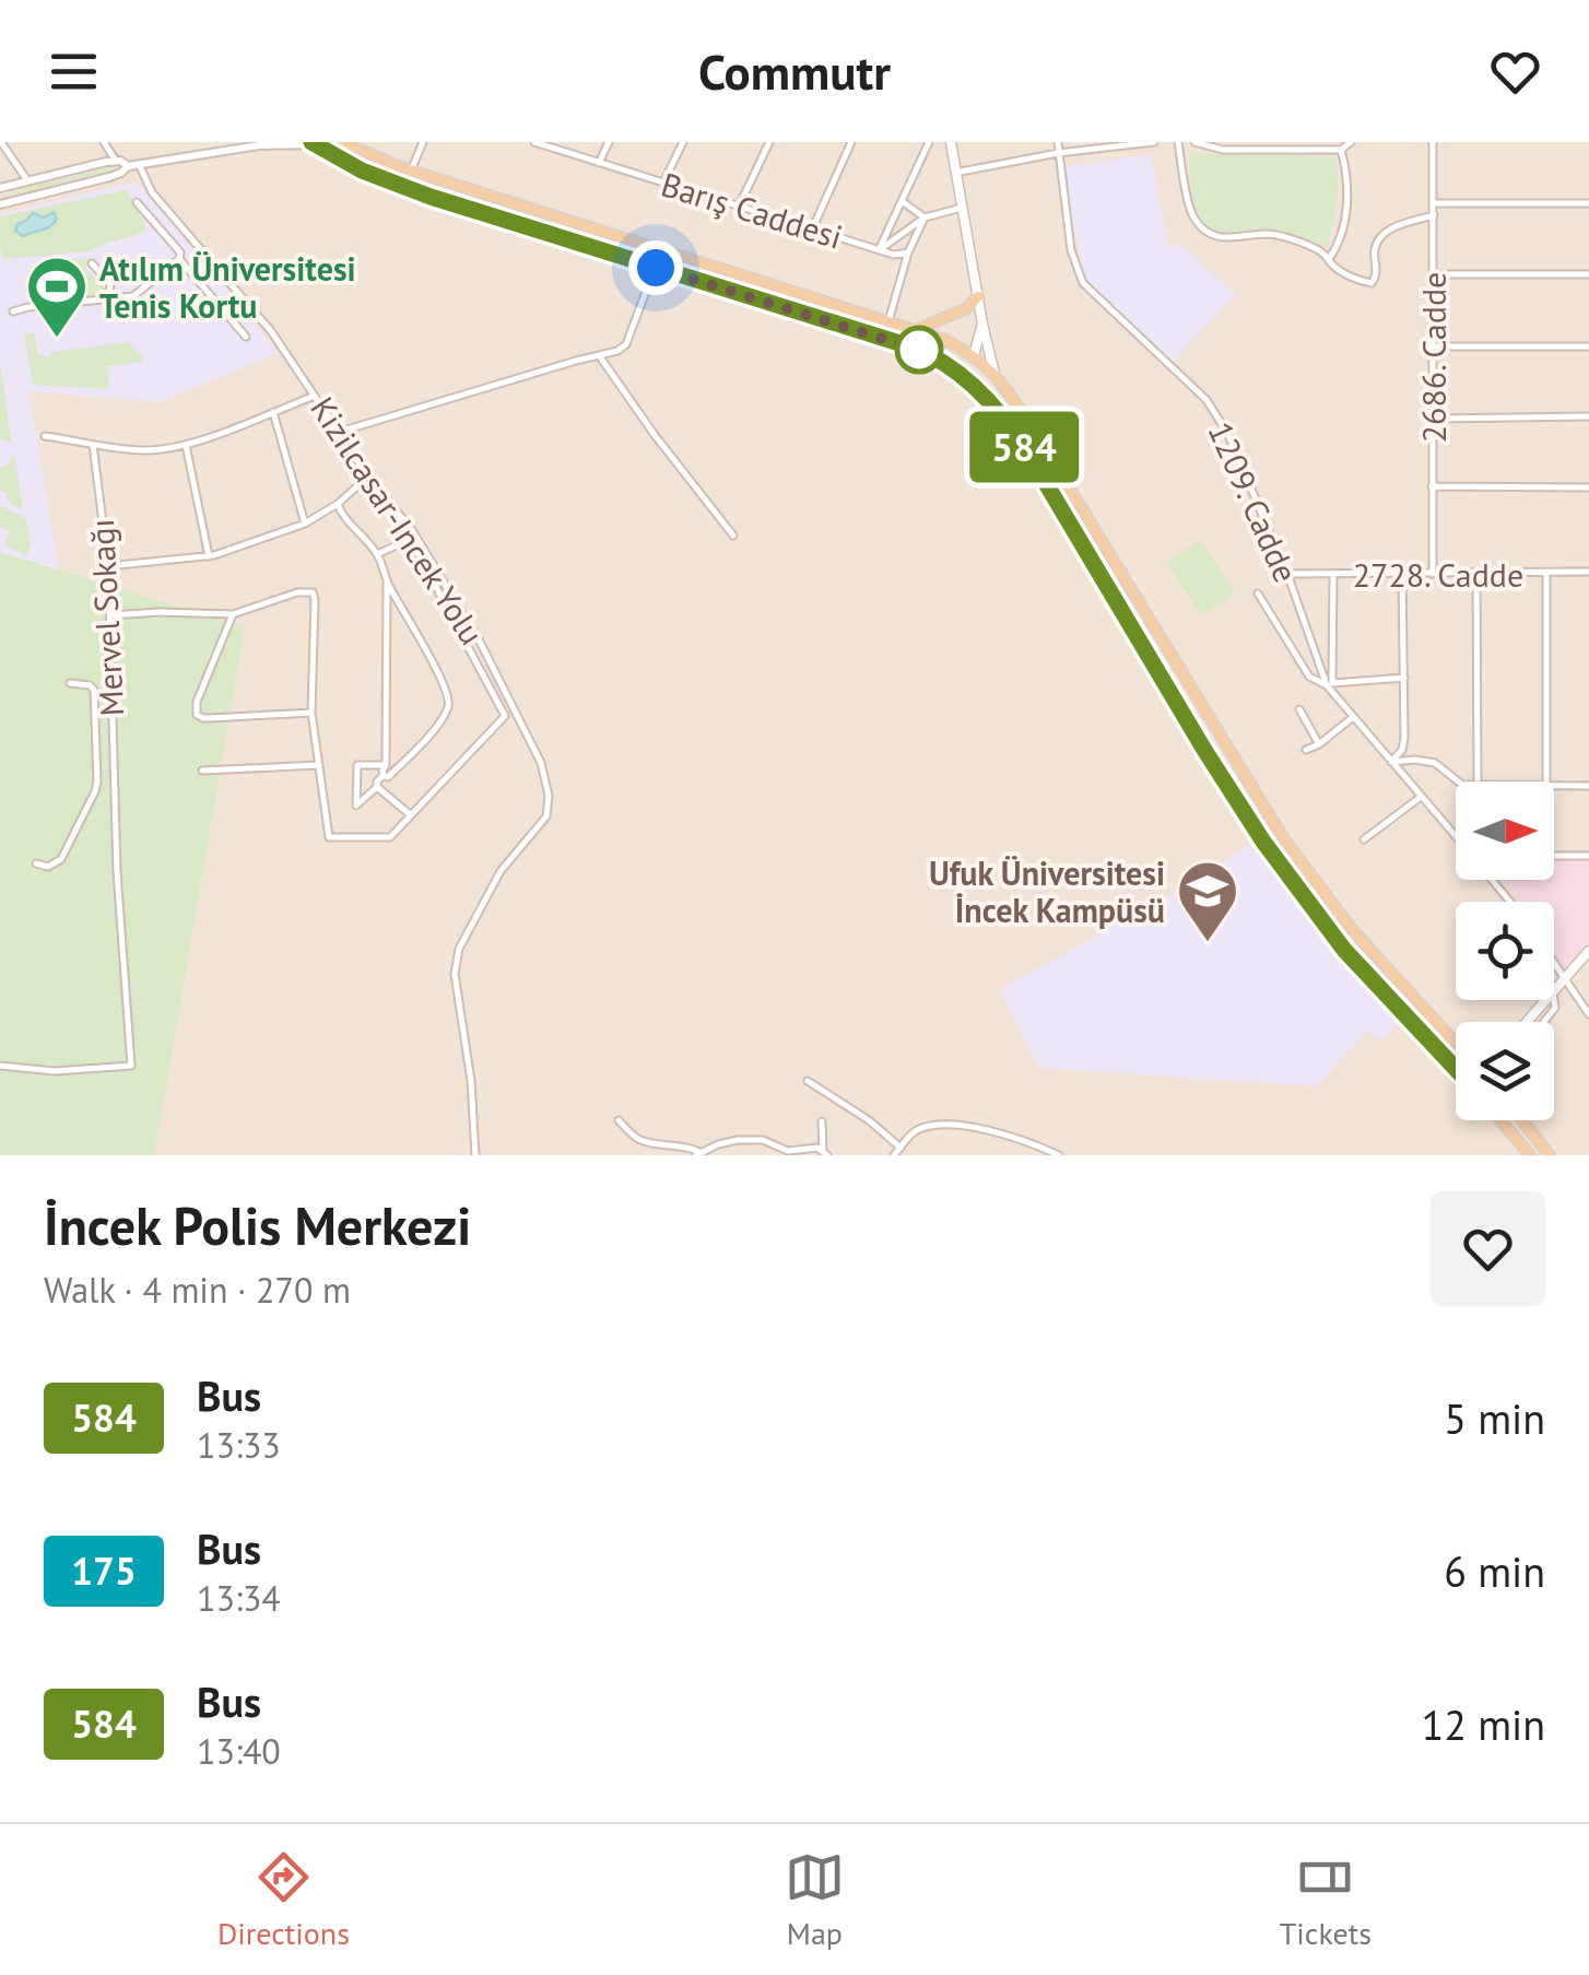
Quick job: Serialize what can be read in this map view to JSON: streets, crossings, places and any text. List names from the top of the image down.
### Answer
{
  "streets": {
    "street": [
      "Barış Caddesi",
      "2686. Cadde",
      "1209. Cadde",
      "Kizilcasar-Incek Yolu",
      "2728. Cadde",
      "Mervel Sokağı"
    ]
  },
  "crossings": [
    ["2686. Cadde", "2728. Cadde"],
    ["1209. Cadde", "2728. Cadde"]
  ],
  "places": {
    "sports": ["Atılım Üniversitesi Tenis Kortu"],
    "school or university": ["Ufuk Üniversitesi İncek Kampüsü"]
  },
  "lines": ["bus line 584"],
  "north": "right",
  "page": {
    "header": "Commutr",
    "on_map": "584",
    "heading": ["İncek Polis Merkezi", "Walk · 4 min · 270 m"],
    "list": [
      {
        "mark": "584",
        "name": "Bus",
        "note": "13:33",
        "value": "5 min"
      },
      {
        "mark": "175",
        "name": "Bus",
        "note": "13:34",
        "value": "6 min"
      },
      {
        "mark": "584",
        "name": "Bus",
        "note": "13:40",
        "value": "12 min"
      }
    ],
    "tabs": ["Directions", "Map", "Tickets"]
  }
}
